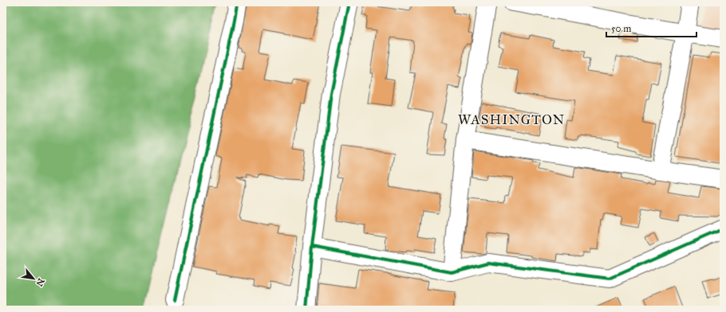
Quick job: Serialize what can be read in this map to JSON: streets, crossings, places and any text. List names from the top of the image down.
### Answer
{
  "districts": ["WASHINGTON"],
  "scale_bar": "50 m",
  "north": "bottom right"
}
